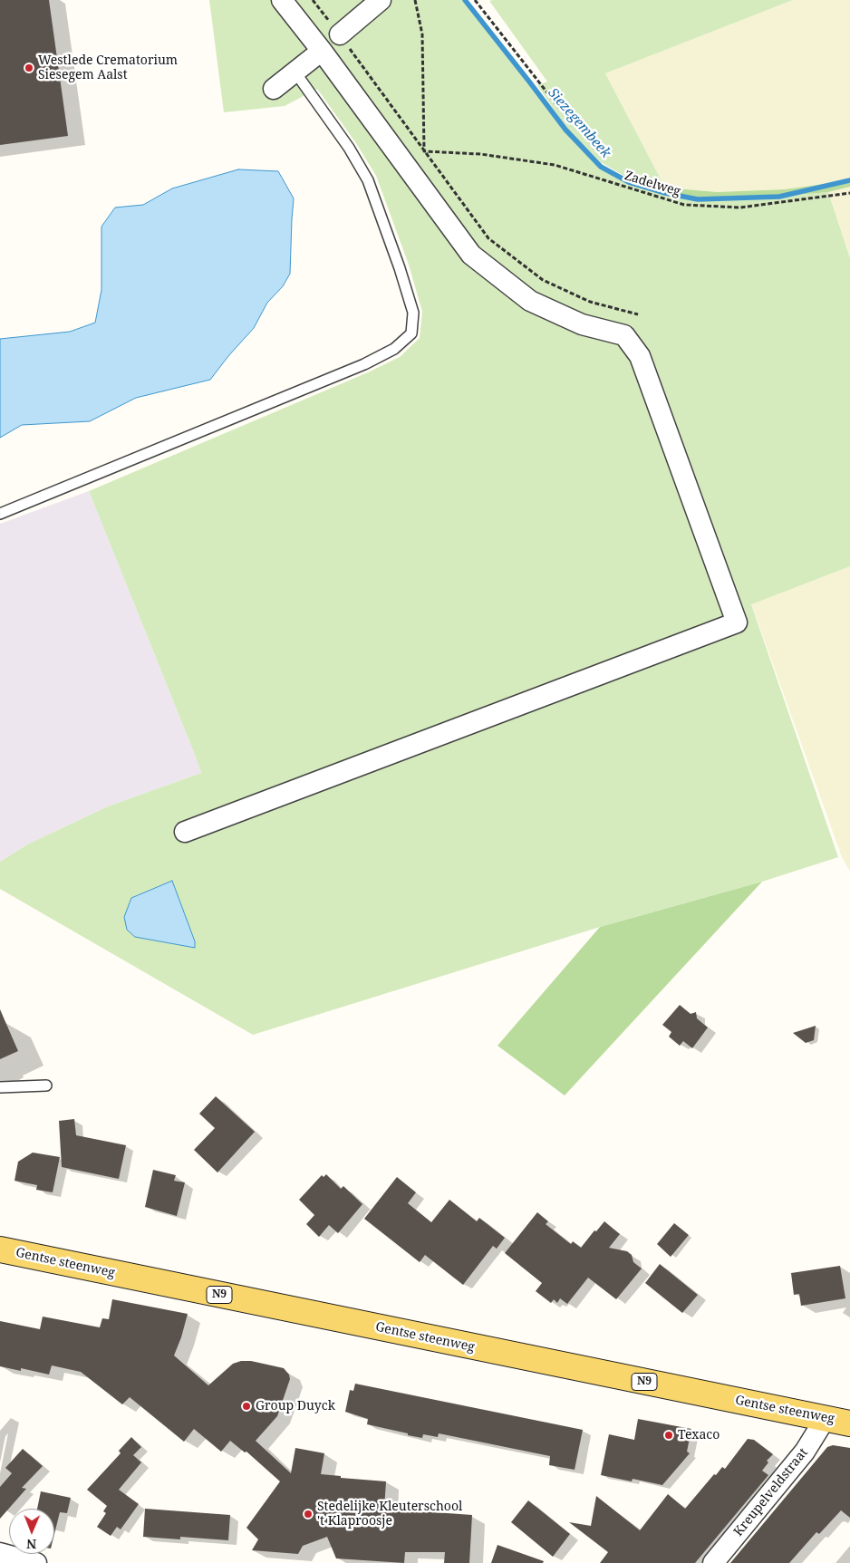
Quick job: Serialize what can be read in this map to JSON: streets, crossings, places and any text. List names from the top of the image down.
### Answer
{
  "streets": {
    "main road": ["Gentse steenweg", "N9"],
    "street": ["Kreupelveldstraat"],
    "path": ["Zadelweg"]
  },
  "crossings": [
    ["Gentse steenweg", "Kreupelveldstraat"]
  ],
  "water": ["Siezegembeek"],
  "places": [
    "Westlede Crematorium Siesegem Aalst",
    "Group Duyck",
    "Texaco",
    "Stedelijke Kleuterschool 't Klaproosje"
  ],
  "north": "bottom"
}
